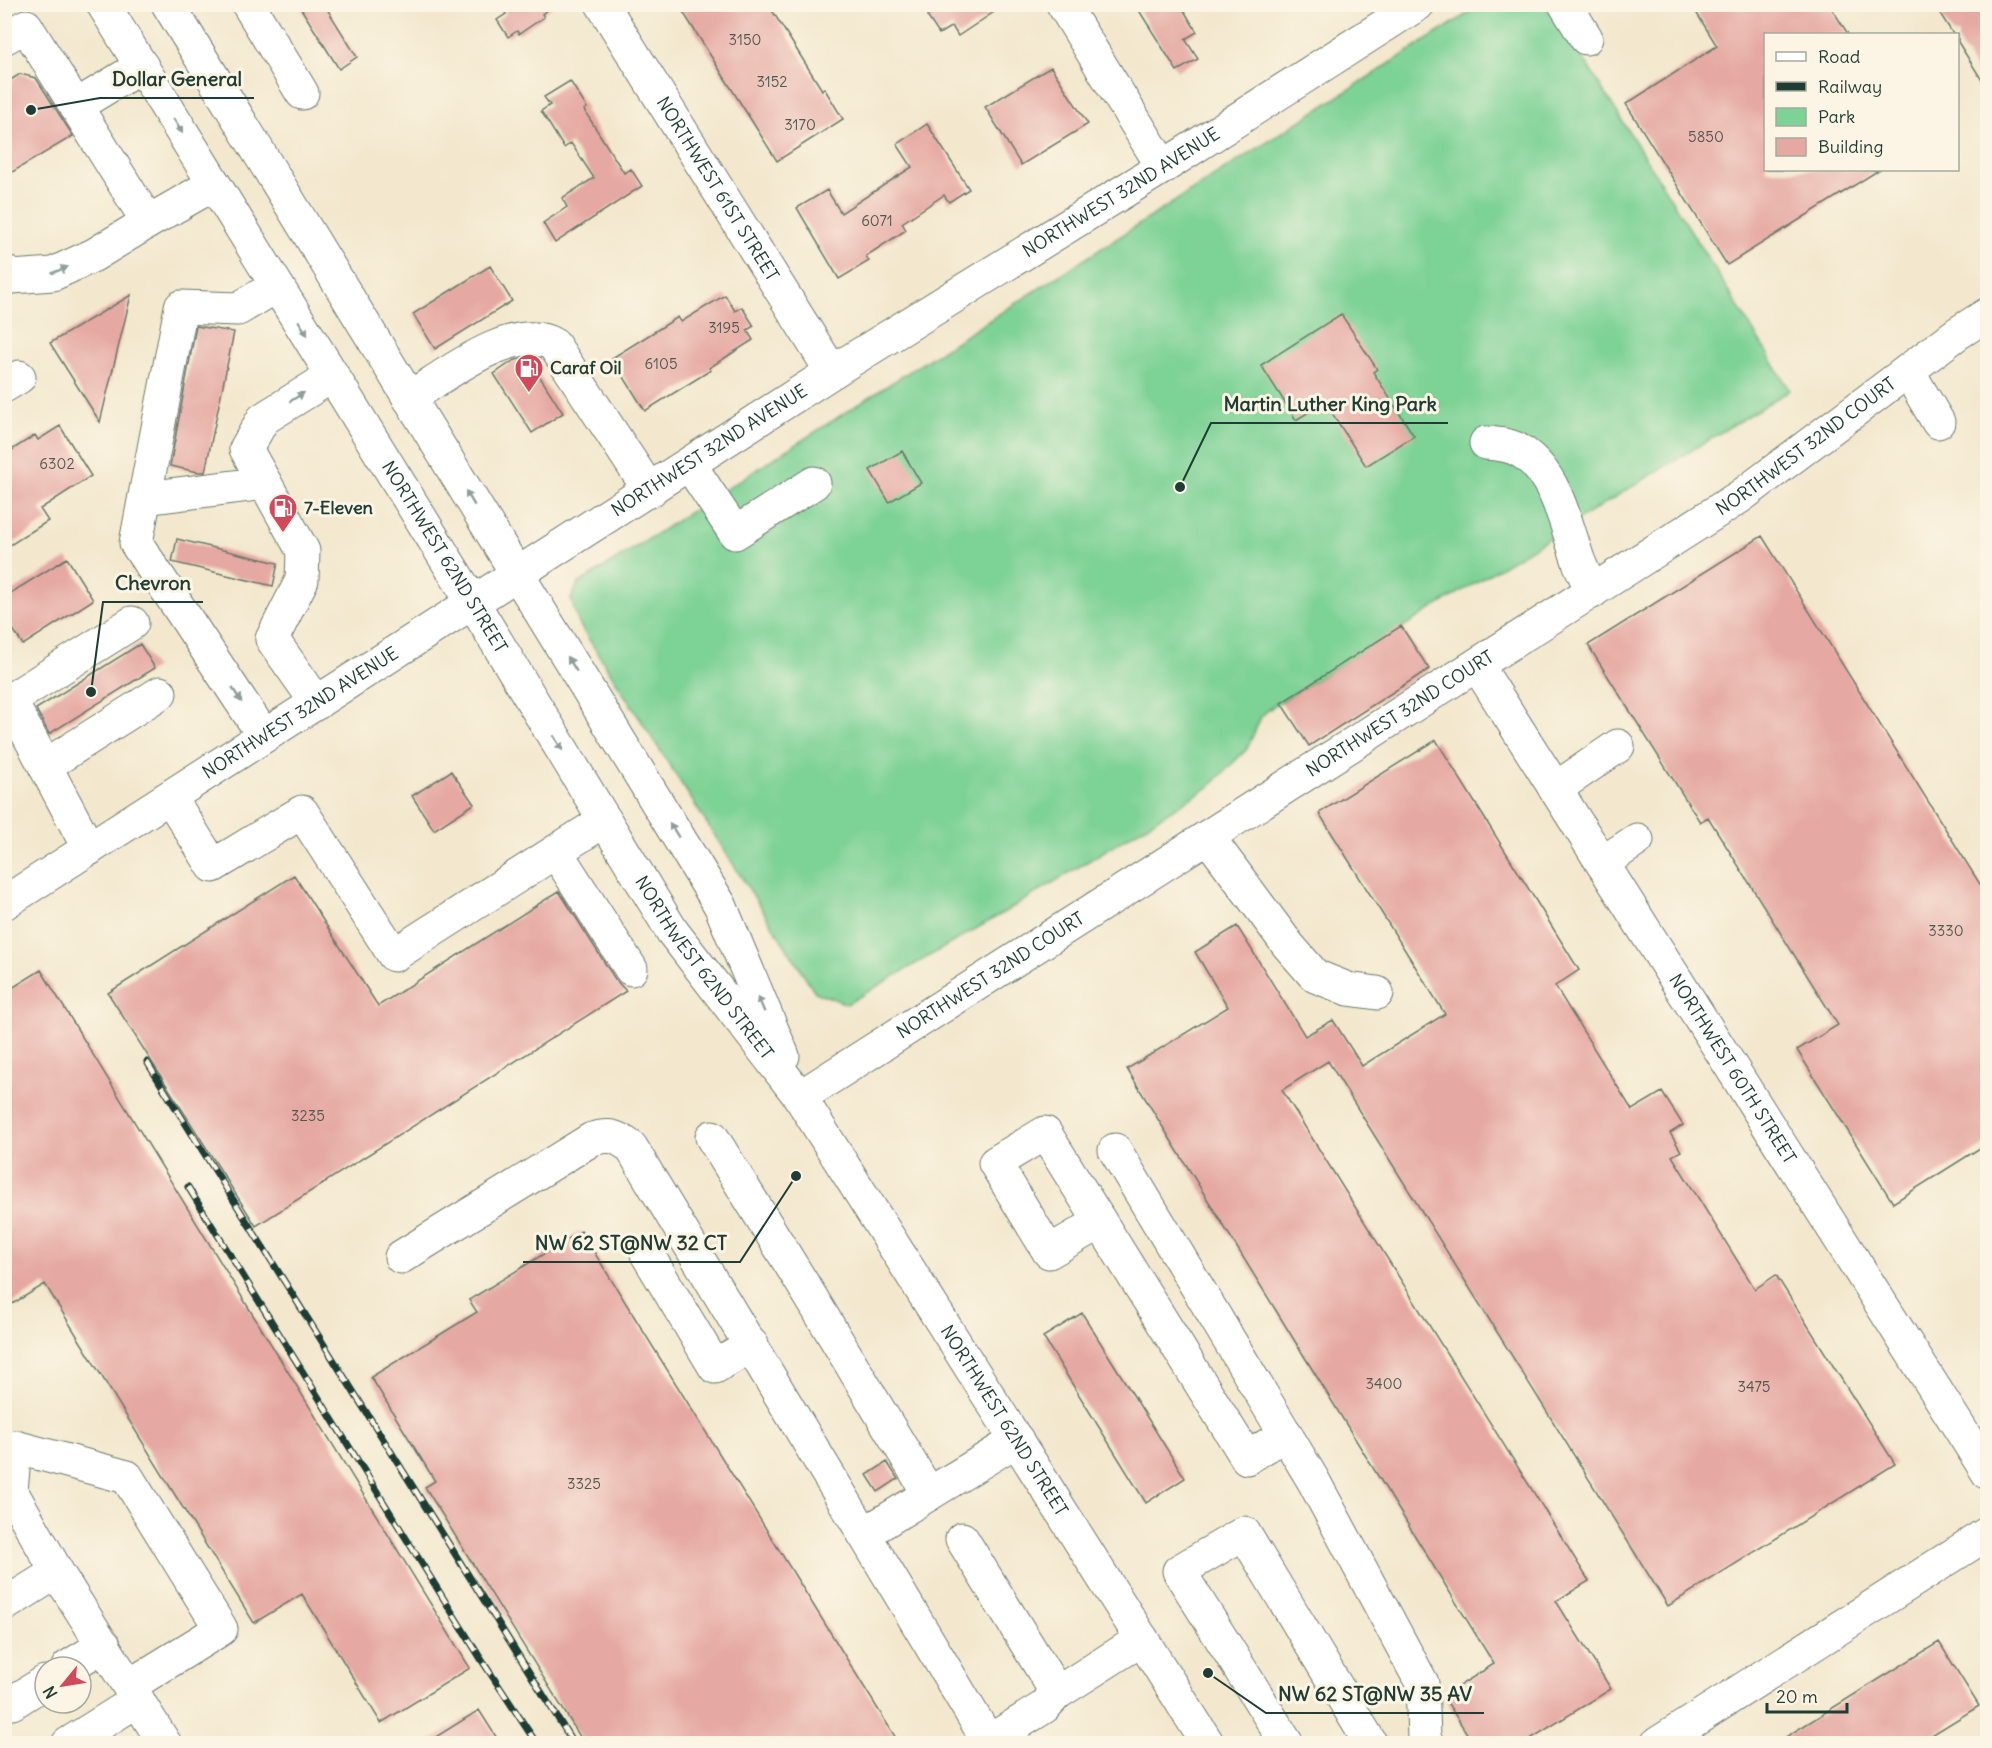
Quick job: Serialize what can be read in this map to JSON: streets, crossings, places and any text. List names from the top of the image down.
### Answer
{
  "streets": {
    "main road": [
      "NORTHWEST 61ST STREET",
      "NORTHWEST 32ND AVENUE",
      "NORTHWEST 32ND COURT",
      "NORTHWEST 62ND STREET",
      "NORTHWEST 60TH STREET"
    ]
  },
  "crossings": [
    ["NORTHWEST 61ST STREET", "NORTHWEST 32ND AVENUE"],
    ["NORTHWEST 32ND AVENUE", "NORTHWEST 62ND STREET"],
    ["NORTHWEST 32ND COURT", "NORTHWEST 62ND STREET"],
    ["NORTHWEST 32ND COURT", "NORTHWEST 60TH STREET"]
  ],
  "places": {
    "other": [
      "Dollar General",
      "Martin Luther King Park",
      "Chevron",
      "NW 62 ST@NW 32 CT",
      "NW 62 ST@NW 35 AV"
    ],
    "fuel station": ["Caraf Oil", "7-Eleven"]
  },
  "house_numbers": [
    "3150",
    "3152",
    "3170",
    "5850",
    "6071",
    "3195",
    "6105",
    "6302",
    "3330",
    "3235",
    "3400",
    "3475",
    "3325"
  ],
  "legend": [
    "Road",
    "Railway",
    "Park",
    "Building"
  ],
  "scale_bar": "20 m",
  "north": "bottom left"
}
